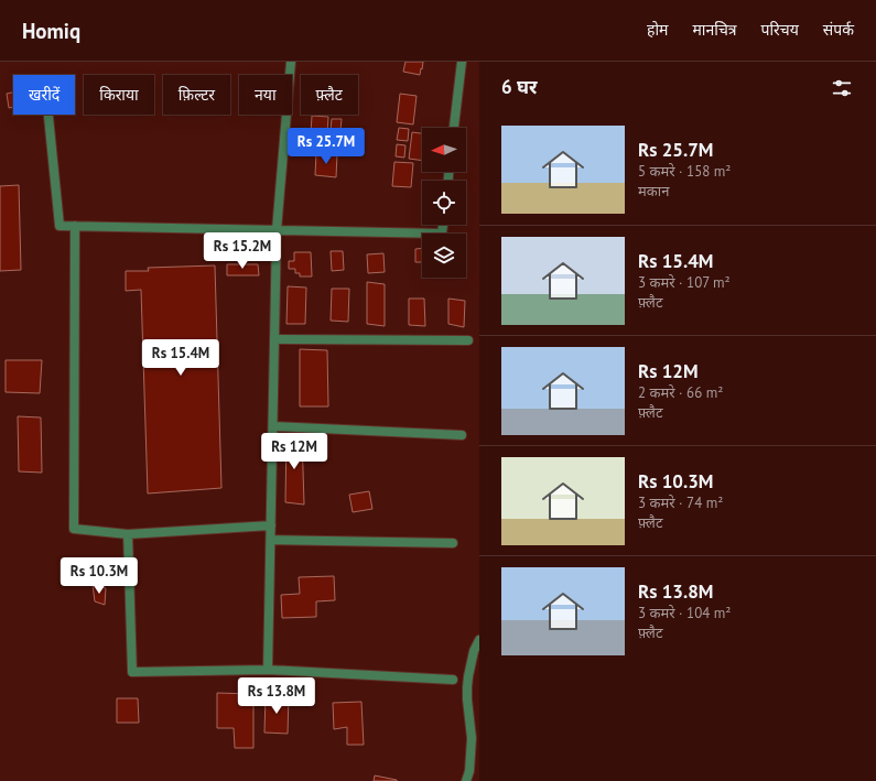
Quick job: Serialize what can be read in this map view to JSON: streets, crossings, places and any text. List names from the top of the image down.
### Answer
{
  "north": "left",
  "page": {
    "header": "Homiq",
    "nav": [
      "होम",
      "मानचित्र",
      "परिचय",
      "संपर्क"
    ],
    "heading": "6 घर",
    "chip": [
      "खरीदें",
      "किराया",
      "फ़िल्टर",
      "नया",
      "फ़्लैट"
    ],
    "list": [
      {
        "name": "Rs 25.7M",
        "note": "5 कमरे · 158 m² · मकान"
      },
      {
        "name": "Rs 15.4M",
        "note": "3 कमरे · 107 m² · फ़्लैट"
      },
      {
        "name": "Rs 12M",
        "note": "2 कमरे · 66 m² · फ़्लैट"
      },
      {
        "name": "Rs 10.3M",
        "note": "3 कमरे · 74 m² · फ़्लैट"
      },
      {
        "name": "Rs 13.8M",
        "note": "3 कमरे · 104 m² · फ़्लैट"
      }
    ],
    "price": [
      "Rs 25.7M",
      "Rs 15.2M",
      "Rs 15.4M",
      "Rs 12M",
      "Rs 10.3M",
      "Rs 13.8M"
    ]
  }
}
